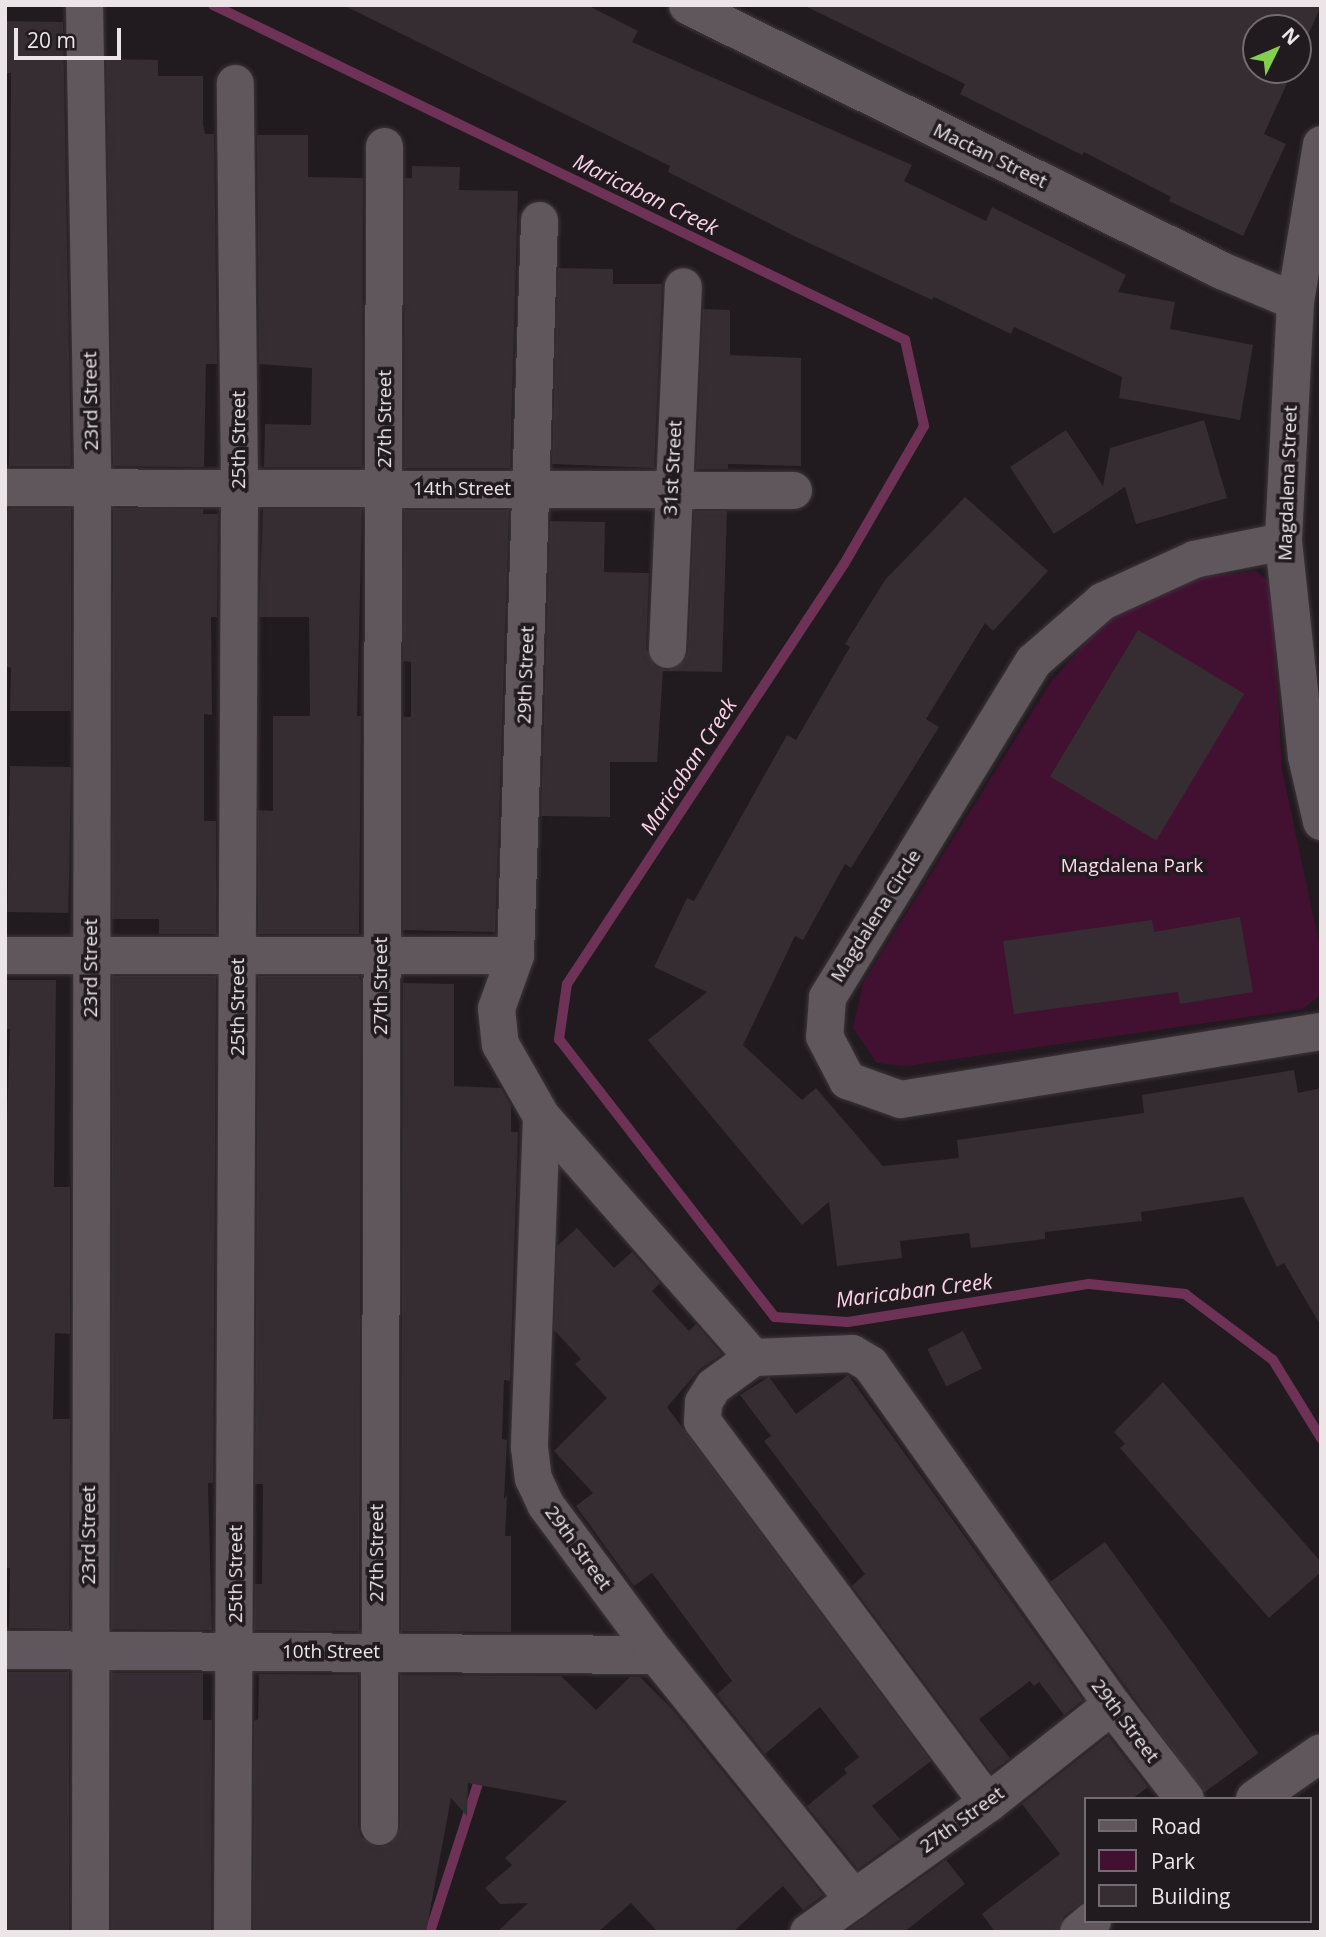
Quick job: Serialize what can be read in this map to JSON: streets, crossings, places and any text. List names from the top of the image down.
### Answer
{
  "streets": {
    "street": [
      "Mactan Street",
      "23rd Street",
      "27th Street",
      "25th Street",
      "31st Street",
      "Magdalena Street",
      "14th Street",
      "29th Street",
      "Magdalena Circle",
      "10th Street"
    ]
  },
  "crossings": [
    ["Mactan Street", "Magdalena Street"],
    ["23rd Street", "14th Street"],
    ["23rd Street", "10th Street"],
    ["27th Street", "14th Street"],
    ["27th Street", "29th Street"],
    ["27th Street", "10th Street"],
    ["25th Street", "14th Street"],
    ["25th Street", "10th Street"],
    ["31st Street", "14th Street"],
    ["Magdalena Street", "Magdalena Circle"],
    ["14th Street", "29th Street"],
    ["29th Street", "10th Street"]
  ],
  "water": ["Maricaban Creek"],
  "parks": ["Magdalena Park"],
  "legend": ["Road", "Park", "Building"],
  "scale_bar": "20 m",
  "north": "top right"
}
